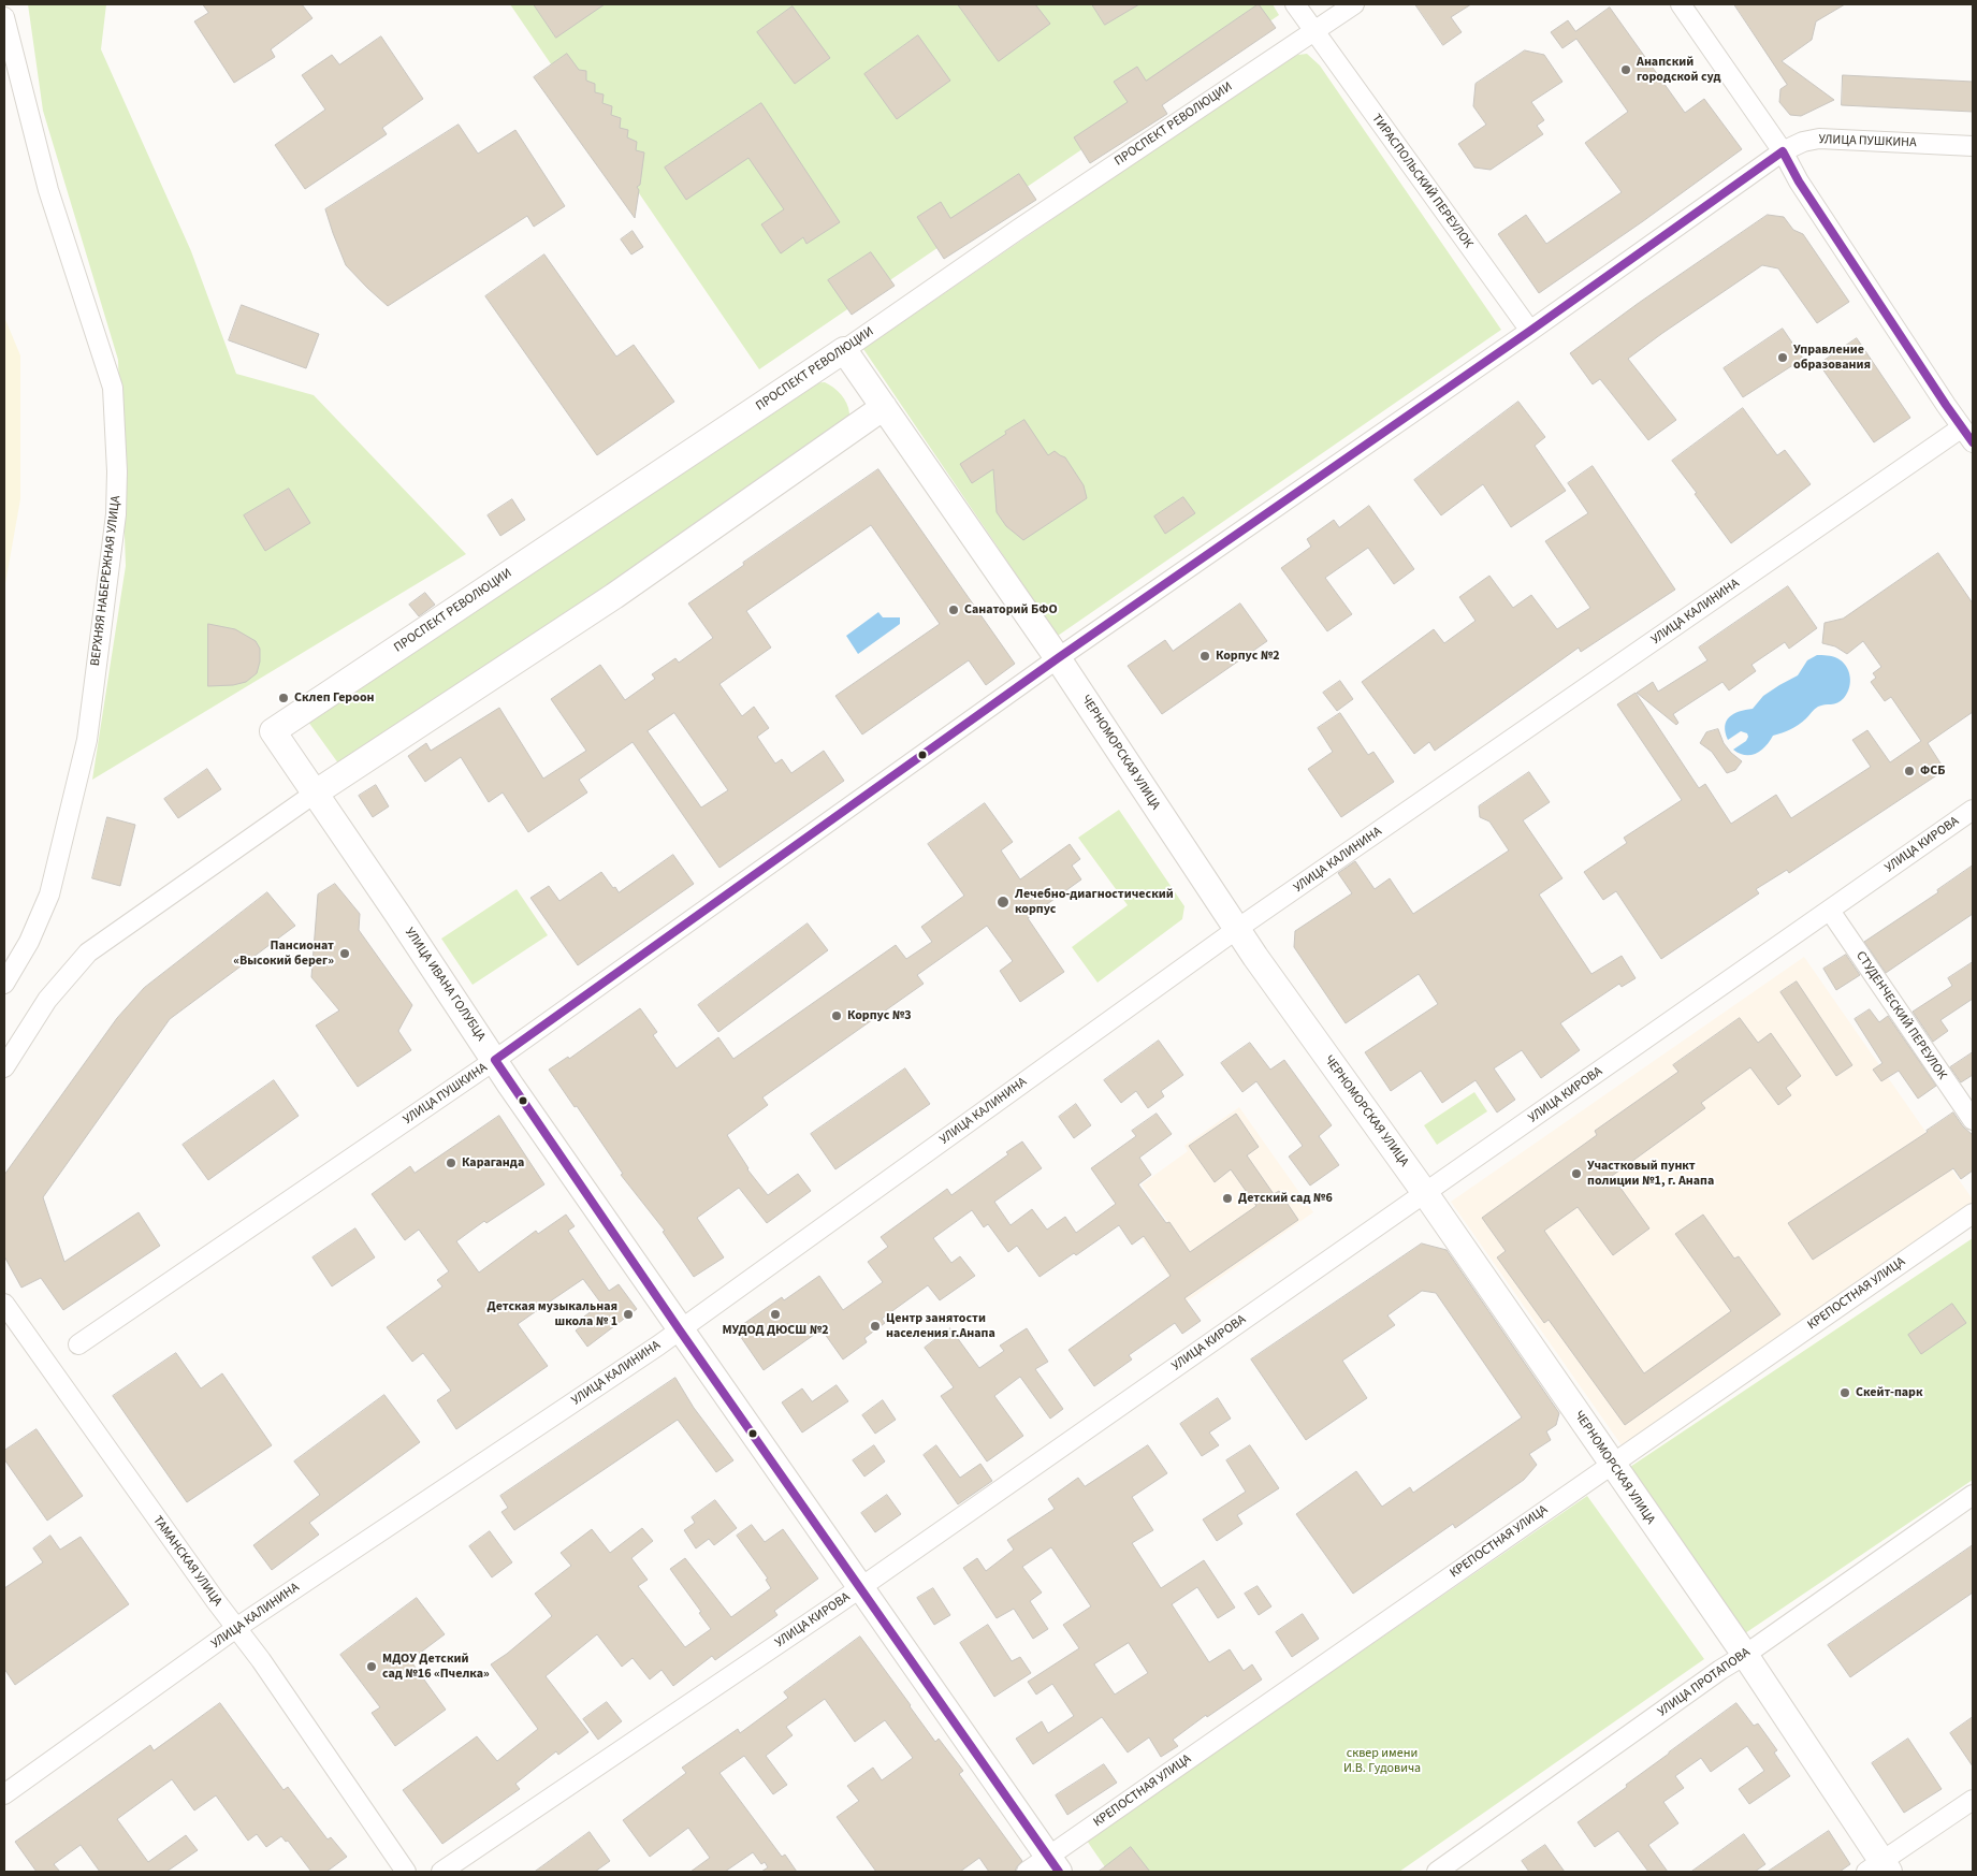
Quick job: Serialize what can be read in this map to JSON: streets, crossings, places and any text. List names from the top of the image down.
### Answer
{
  "streets": {
    "street": [
      "ПРОСПЕКТ РЕВОЛЮЦИИ",
      "УЛИЦА ПУШКИНА",
      "ТИРАСПОЛЬСКИЙ ПЕРЕУЛОК",
      "ВЕРХНЯЯ НАБЕРЕЖНАЯ УЛИЦА",
      "УЛИЦА КАЛИНИНА",
      "ЧЕРНОМОРСКАЯ УЛИЦА",
      "УЛИЦА КИРОВА",
      "УЛИЦА ИВАНА ГОЛУБЦА",
      "СТУДЕНЧЕСКИЙ ПЕРЕУЛОК",
      "КРЕПОСТНАЯ УЛИЦА",
      "ТАМАНСКАЯ УЛИЦА",
      "УЛИЦА ПРОТАПОВА"
    ]
  },
  "crossings": [
    ["ПРОСПЕКТ РЕВОЛЮЦИИ", "ТИРАСПОЛЬСКИЙ ПЕРЕУЛОК"],
    ["ПРОСПЕКТ РЕВОЛЮЦИИ", "ЧЕРНОМОРСКАЯ УЛИЦА"],
    ["ПРОСПЕКТ РЕВОЛЮЦИИ", "УЛИЦА ИВАНА ГОЛУБЦА"],
    ["УЛИЦА ПУШКИНА", "ТИРАСПОЛЬСКИЙ ПЕРЕУЛОК"],
    ["УЛИЦА ПУШКИНА", "ЧЕРНОМОРСКАЯ УЛИЦА"],
    ["УЛИЦА ПУШКИНА", "УЛИЦА ИВАНА ГОЛУБЦА"],
    ["УЛИЦА КАЛИНИНА", "ЧЕРНОМОРСКАЯ УЛИЦА"],
    ["УЛИЦА КАЛИНИНА", "УЛИЦА ИВАНА ГОЛУБЦА"],
    ["УЛИЦА КАЛИНИНА", "ТАМАНСКАЯ УЛИЦА"],
    ["ЧЕРНОМОРСКАЯ УЛИЦА", "УЛИЦА КИРОВА"],
    ["ЧЕРНОМОРСКАЯ УЛИЦА", "КРЕПОСТНАЯ УЛИЦА"],
    ["ЧЕРНОМОРСКАЯ УЛИЦА", "УЛИЦА ПРОТАПОВА"],
    ["УЛИЦА КИРОВА", "УЛИЦА ИВАНА ГОЛУБЦА"],
    ["УЛИЦА КИРОВА", "СТУДЕНЧЕСКИЙ ПЕРЕУЛОК"],
    ["УЛИЦА ИВАНА ГОЛУБЦА", "КРЕПОСТНАЯ УЛИЦА"]
  ],
  "parks": ["сквер имени И.В. Гудовича"],
  "places": [
    "Анапский городской суд",
    "Управление образования",
    "Санаторий БФО",
    "Корпус №2",
    "Склеп Героон",
    "ФСБ",
    "Лечебно-диагностический корпус",
    "Пансионат «Высокий берег»",
    "Корпус №3",
    "Караганда",
    "Участковый пункт полиции №1, г. Анапа",
    "Детский сад №6",
    "Детская музыкальная школа № 1",
    "МУДОД ДЮСШ №2",
    "Центр занятости населения г.Анапа",
    "Скейт-парк",
    "МДОУ Детский сад №16 «Пчелка»"
  ]
}
